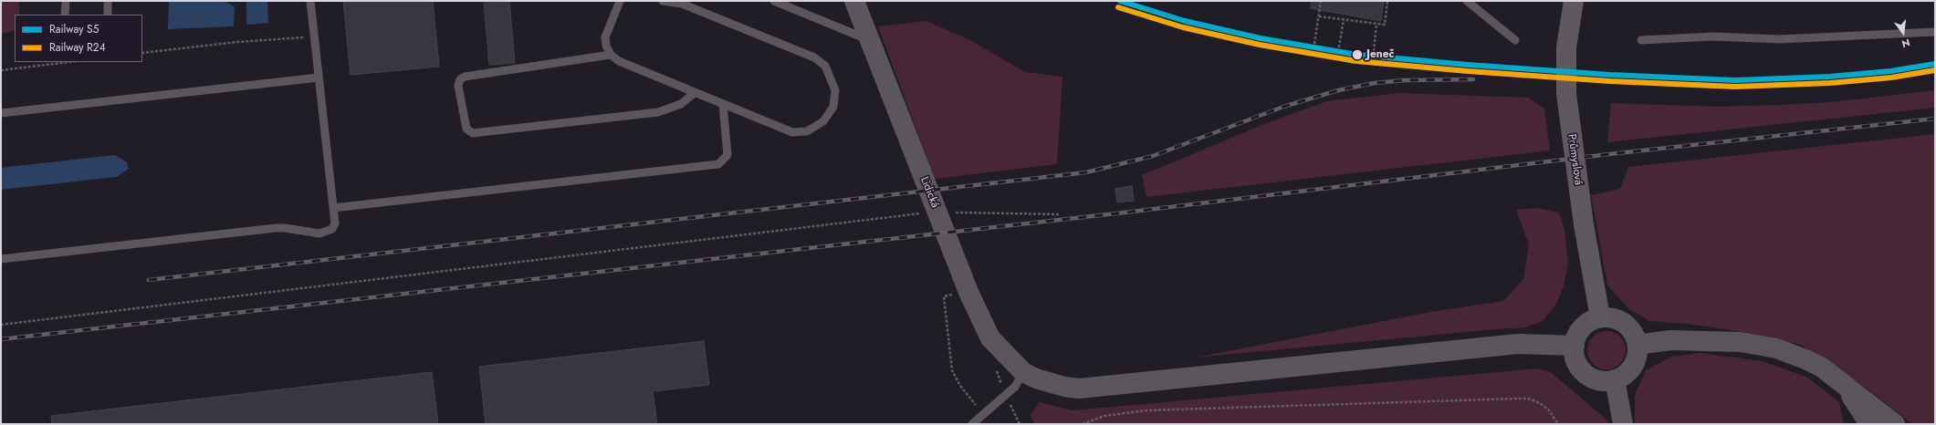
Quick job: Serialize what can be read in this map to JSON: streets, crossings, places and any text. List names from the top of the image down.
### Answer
{
  "streets": {
    "main road": ["Průmyslová"],
    "street": ["Lidická"]
  },
  "places": ["Jeneč"],
  "lines": ["rail line S5", "rail line R24"],
  "legend": ["Railway S5", "Railway R24"],
  "north": "bottom"
}
